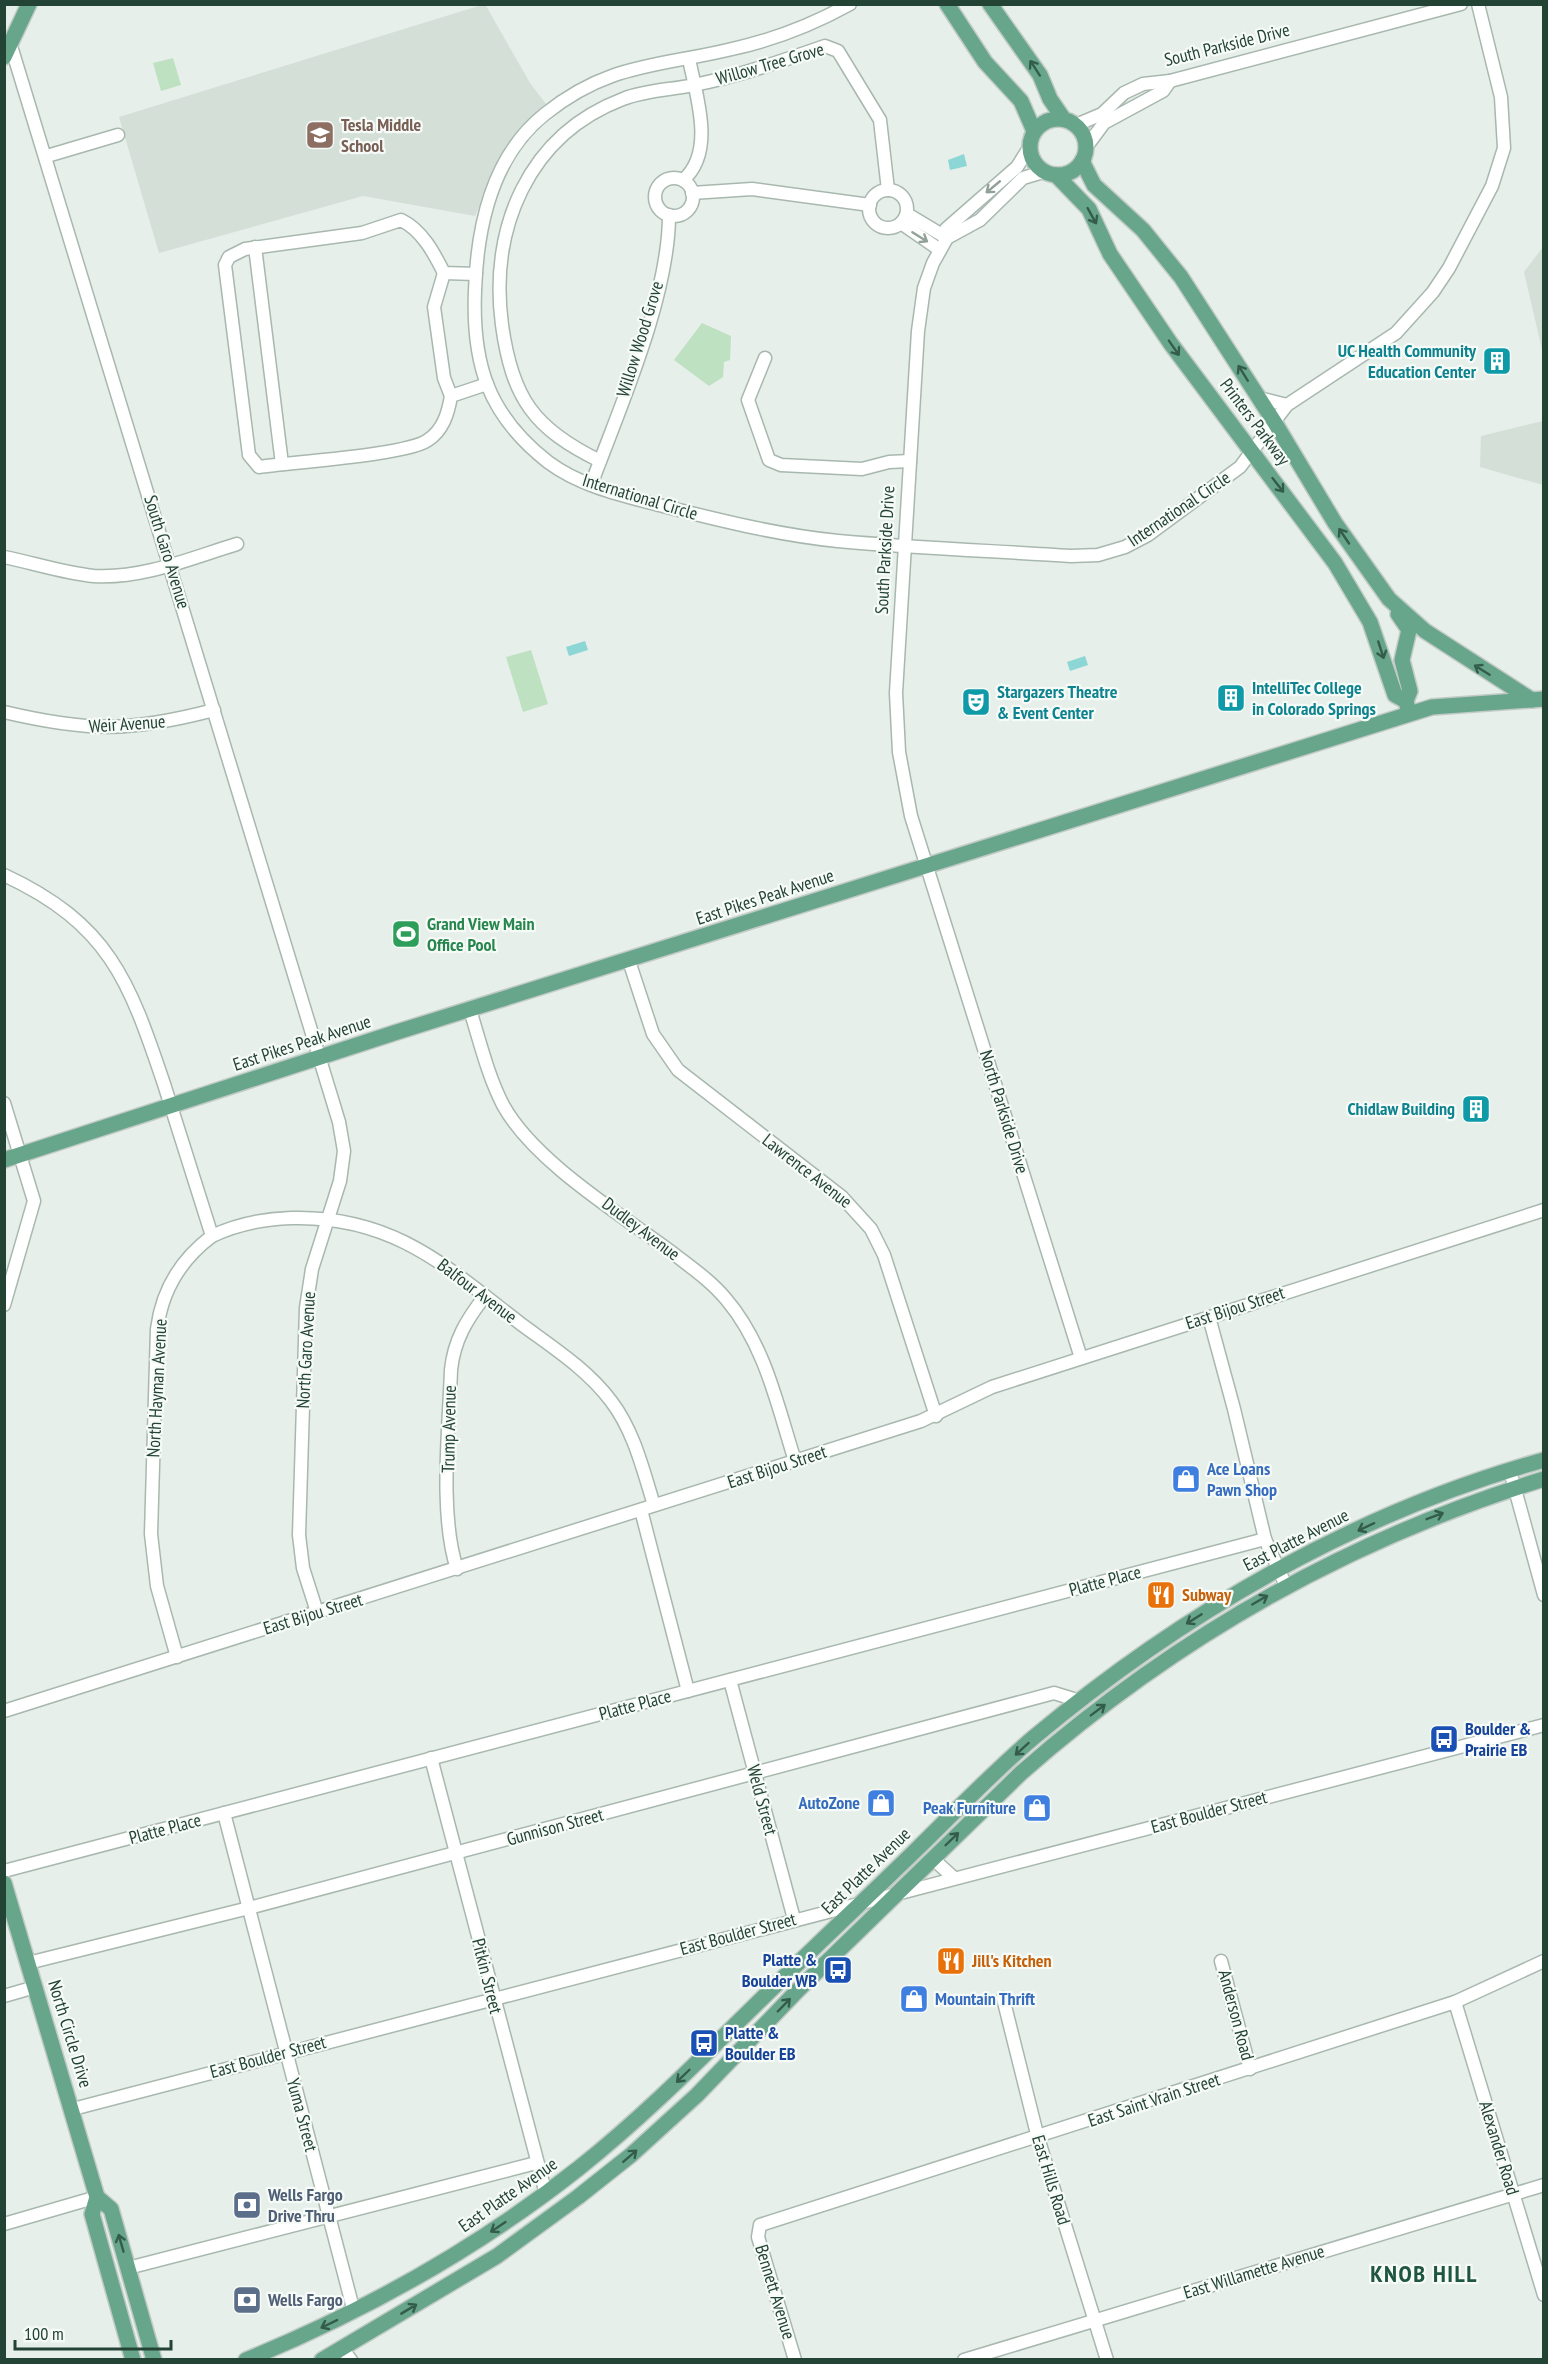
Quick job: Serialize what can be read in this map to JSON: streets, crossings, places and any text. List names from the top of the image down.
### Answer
{
  "streets": {
    "main road": [
      "South Parkside Drive",
      "Printers Parkway",
      "East Pikes Peak Avenue",
      "East Platte Avenue",
      "North Circle Drive"
    ],
    "street": [
      "Willow Tree Grove",
      "Willow Wood Grove",
      "International Circle",
      "South Garo Avenue",
      "Weir Avenue",
      "North Parkside Drive",
      "Lawrence Avenue",
      "Dudley Avenue",
      "Balfour Avenue",
      "East Bijou Street",
      "North Garo Avenue",
      "North Hayman Avenue",
      "Trump Avenue",
      "Platte Place",
      "Weld Street",
      "East Boulder Street",
      "Gunnison Street",
      "Pitkin Street",
      "Anderson Road",
      "East Saint Vrain Street",
      "Yuma Street",
      "Alexander Road",
      "East Hills Road",
      "East Willamette Avenue",
      "Bennett Avenue"
    ]
  },
  "crossings": [
    ["South Parkside Drive", "Printers Parkway"],
    ["South Parkside Drive", "International Circle"],
    ["South Parkside Drive", "East Pikes Peak Avenue"],
    ["South Parkside Drive", "North Parkside Drive"],
    ["Willow Tree Grove", "Willow Wood Grove"],
    ["Willow Tree Grove", "International Circle"],
    ["Willow Wood Grove", "International Circle"],
    ["Printers Parkway", "International Circle"],
    ["Printers Parkway", "East Pikes Peak Avenue"],
    ["South Garo Avenue", "Weir Avenue"],
    ["South Garo Avenue", "East Pikes Peak Avenue"],
    ["South Garo Avenue", "North Garo Avenue"],
    ["East Pikes Peak Avenue", "North Parkside Drive"],
    ["East Pikes Peak Avenue", "Lawrence Avenue"],
    ["East Pikes Peak Avenue", "Dudley Avenue"],
    ["East Pikes Peak Avenue", "North Garo Avenue"],
    ["North Parkside Drive", "East Bijou Street"],
    ["Lawrence Avenue", "East Bijou Street"],
    ["Dudley Avenue", "East Bijou Street"],
    ["Balfour Avenue", "East Bijou Street"],
    ["Balfour Avenue", "North Garo Avenue"],
    ["Balfour Avenue", "North Hayman Avenue"],
    ["Balfour Avenue", "Trump Avenue"],
    ["East Bijou Street", "North Garo Avenue"],
    ["East Bijou Street", "North Hayman Avenue"],
    ["East Bijou Street", "Trump Avenue"],
    ["East Platte Avenue", "East Boulder Street"],
    ["East Platte Avenue", "Gunnison Street"],
    ["East Platte Avenue", "Pitkin Street"],
    ["East Platte Avenue", "Yuma Street"],
    ["Platte Place", "Weld Street"],
    ["Platte Place", "Pitkin Street"],
    ["Platte Place", "Yuma Street"],
    ["Weld Street", "East Boulder Street"],
    ["Weld Street", "Gunnison Street"],
    ["East Boulder Street", "Pitkin Street"],
    ["East Boulder Street", "North Circle Drive"],
    ["East Boulder Street", "Yuma Street"],
    ["Gunnison Street", "Pitkin Street"],
    ["Gunnison Street", "North Circle Drive"],
    ["Gunnison Street", "Yuma Street"],
    ["Anderson Road", "East Saint Vrain Street"],
    ["East Saint Vrain Street", "Alexander Road"],
    ["East Saint Vrain Street", "East Hills Road"],
    ["East Saint Vrain Street", "Bennett Avenue"],
    ["Alexander Road", "East Willamette Avenue"],
    ["East Hills Road", "East Willamette Avenue"]
  ],
  "districts": ["KNOB HILL"],
  "places": {
    "school or university": ["Tesla Middle School"],
    "building": ["UC Health Community Education Center", "IntelliTec College in Colorado Springs", "Chidlaw Building"],
    "theatre": ["Stargazers Theatre & Event Center"],
    "sports": ["Grand View Main Office Pool"],
    "shop": [
      "Ace Loans Pawn Shop",
      "AutoZone",
      "Peak Furniture",
      "Mountain Thrift"
    ],
    "restaurant": ["Subway", "Jill's Kitchen"],
    "bus stop": ["Boulder & Prairie EB", "Platte & Boulder WB", "Platte & Boulder EB"],
    "bank": ["Wells Fargo Drive Thru", "Wells Fargo"]
  },
  "scale_bar": "100 m"
}
